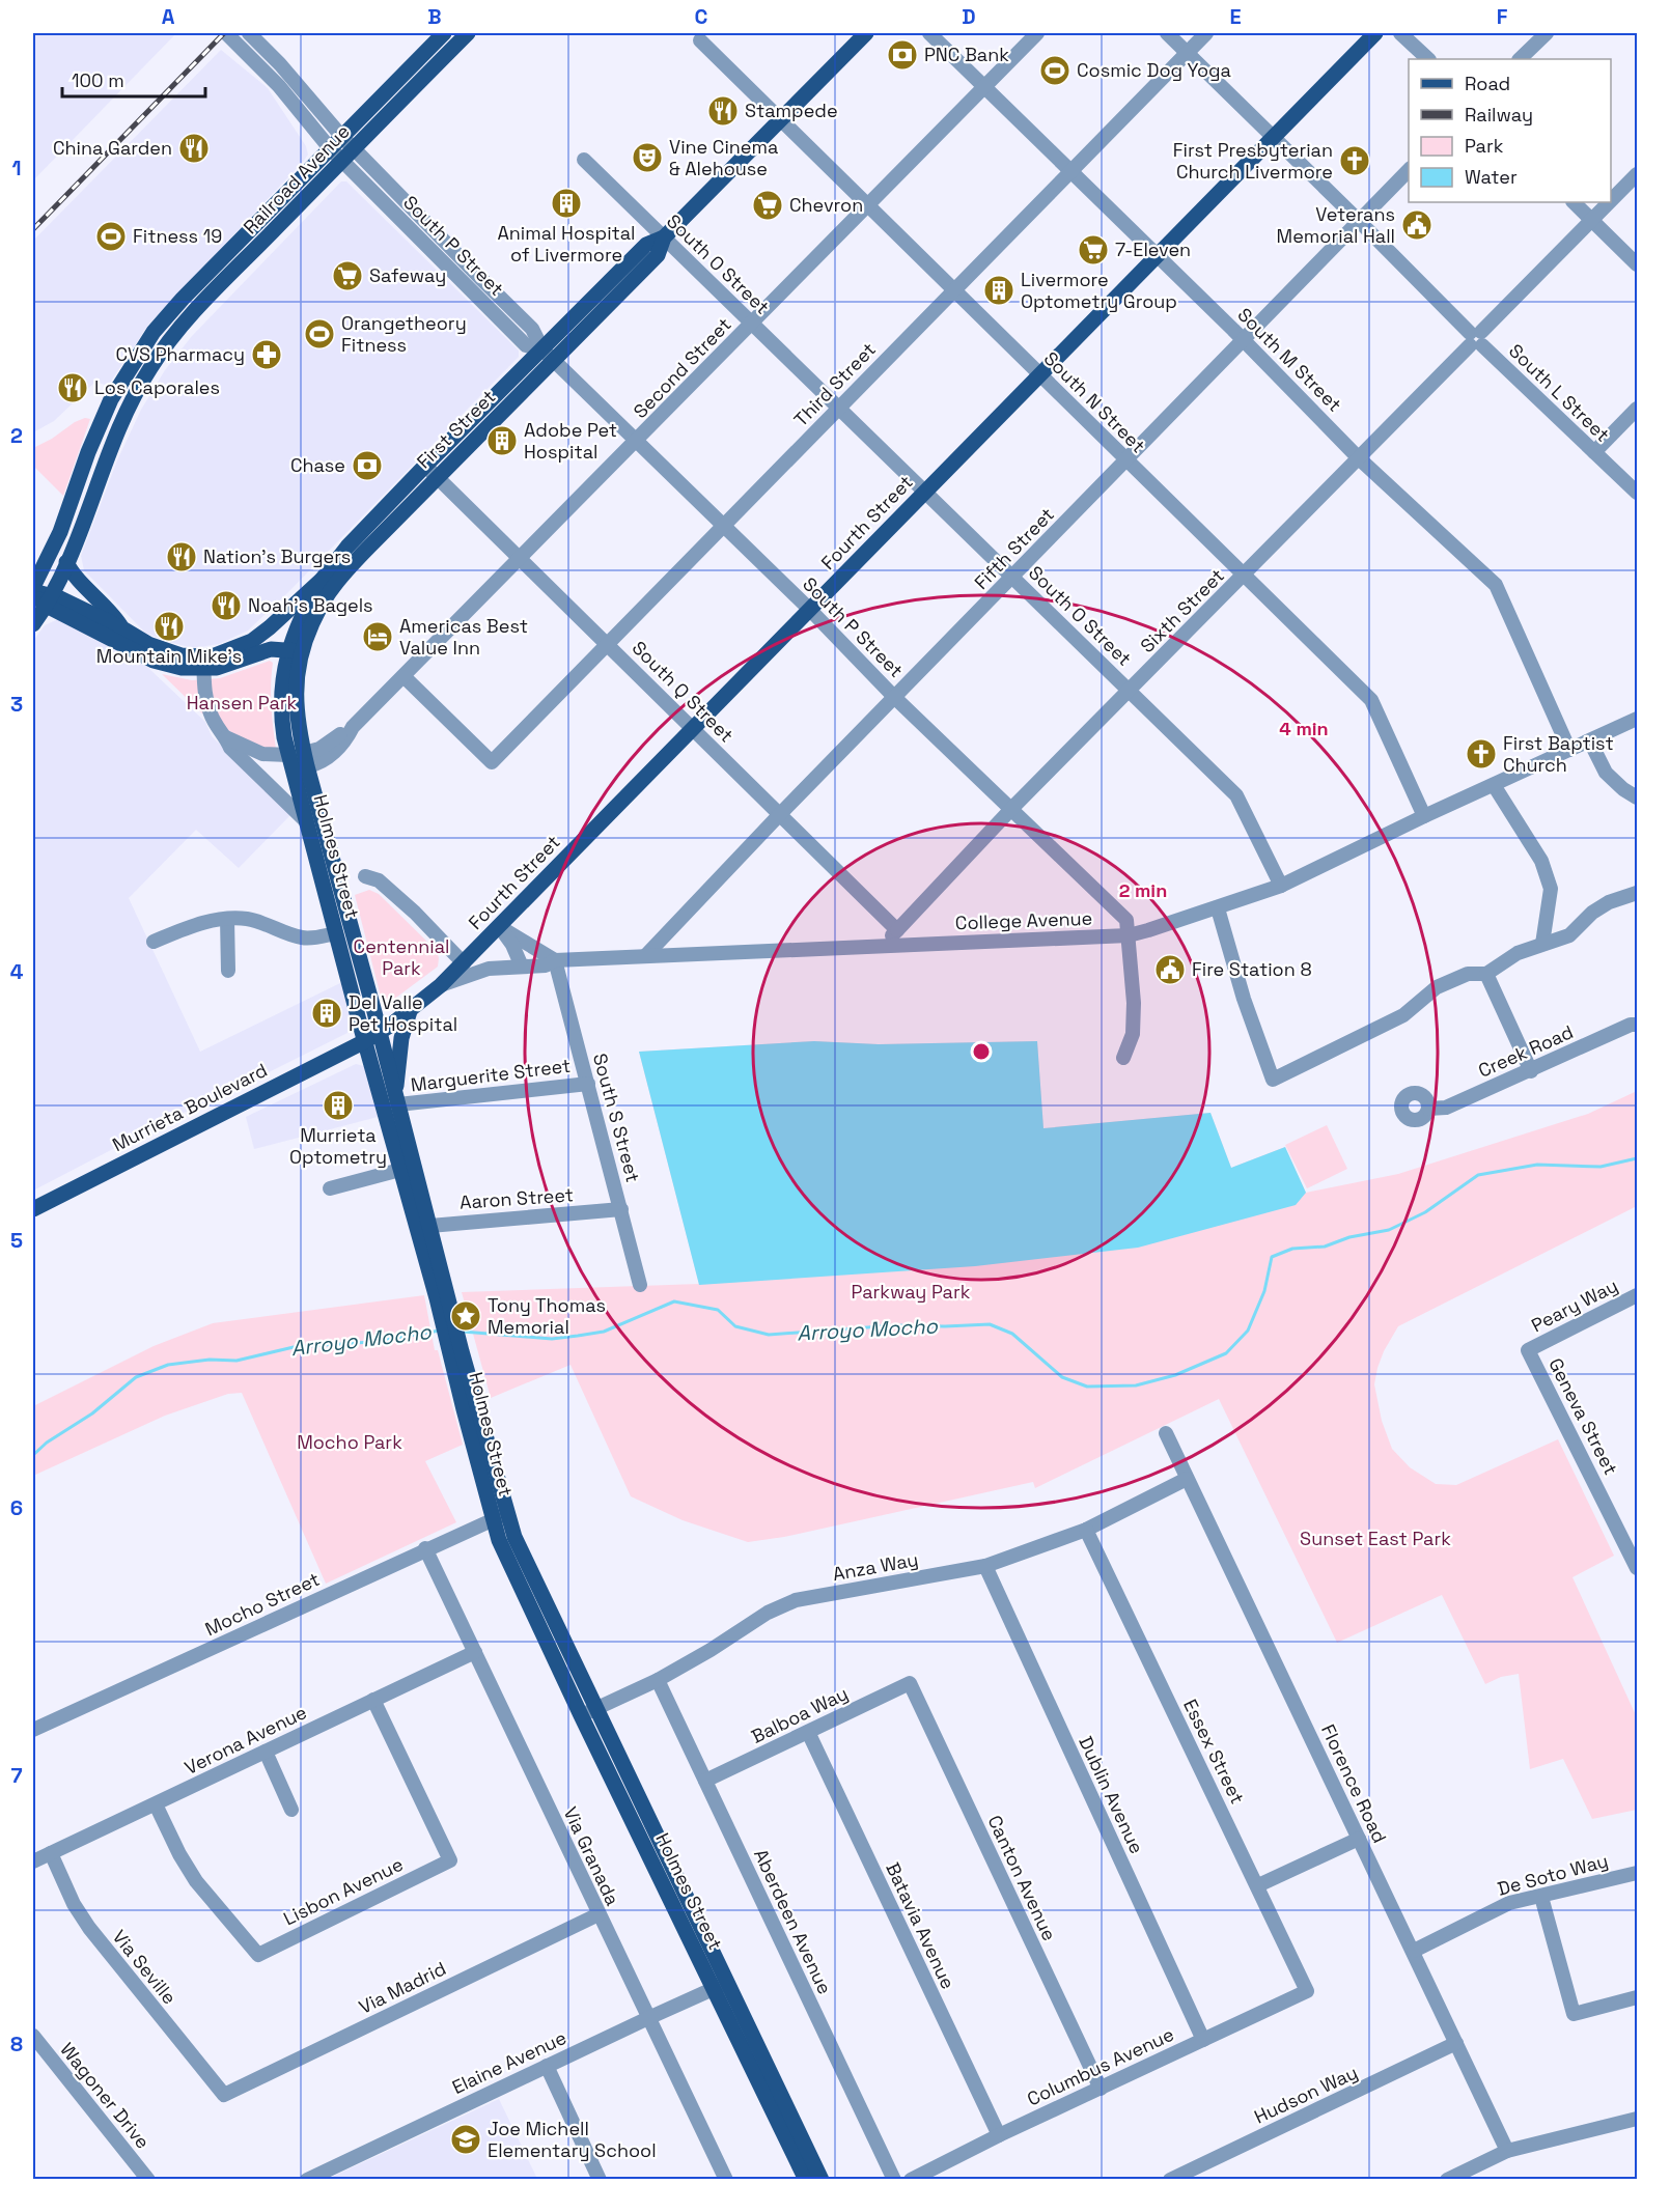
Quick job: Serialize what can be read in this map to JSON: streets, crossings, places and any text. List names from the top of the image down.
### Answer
{
  "streets": {
    "main road": [
      "Railroad Avenue",
      "First Street",
      "Fourth Street",
      "Holmes Street",
      "Murrieta Boulevard"
    ],
    "street": [
      "South P Street",
      "South O Street",
      "South M Street",
      "Second Street",
      "Third Street",
      "South L Street",
      "South N Street",
      "Fifth Street",
      "Sixth Street",
      "South Q Street",
      "College Avenue",
      "Creek Road",
      "Marguerite Street",
      "South S Street",
      "Aaron Street",
      "Peary Way",
      "Geneva Street",
      "Anza Way",
      "Mocho Street",
      "Balboa Way",
      "Verona Avenue",
      "Essex Street",
      "Florence Road",
      "Dublin Avenue",
      "Via Granada",
      "De Soto Way",
      "Canton Avenue",
      "Lisbon Avenue",
      "Aberdeen Avenue",
      "Batavia Avenue",
      "Via Seville",
      "Via Madrid",
      "Elaine Avenue",
      "Columbus Avenue",
      "Hudson Way",
      "Wagoner Drive"
    ]
  },
  "crossings": [
    ["Railroad Avenue", "South P Street"],
    ["South P Street", "Second Street"],
    ["South P Street", "Third Street"],
    ["South P Street", "First Street"],
    ["South P Street", "Fourth Street"],
    ["South P Street", "Fifth Street"],
    ["South P Street", "Sixth Street"],
    ["South P Street", "College Avenue"],
    ["South O Street", "Second Street"],
    ["South O Street", "Third Street"],
    ["South O Street", "First Street"],
    ["South O Street", "Fourth Street"],
    ["South O Street", "Fifth Street"],
    ["South O Street", "Sixth Street"],
    ["South O Street", "College Avenue"],
    ["South M Street", "Second Street"],
    ["South M Street", "Third Street"],
    ["South M Street", "Fourth Street"],
    ["South M Street", "Fifth Street"],
    ["South M Street", "Sixth Street"],
    ["South M Street", "College Avenue"],
    ["Second Street", "Third Street"],
    ["Second Street", "South N Street"],
    ["Second Street", "South Q Street"],
    ["Second Street", "Holmes Street"],
    ["Third Street", "South L Street"],
    ["Third Street", "South N Street"],
    ["Third Street", "South Q Street"],
    ["South L Street", "Fourth Street"],
    ["South L Street", "Fifth Street"],
    ["South L Street", "Sixth Street"],
    ["South N Street", "First Street"],
    ["South N Street", "Fourth Street"],
    ["South N Street", "Fifth Street"],
    ["South N Street", "Sixth Street"],
    ["South N Street", "College Avenue"],
    ["First Street", "South Q Street"],
    ["First Street", "Holmes Street"],
    ["Fourth Street", "South Q Street"],
    ["Fourth Street", "Holmes Street"],
    ["Fourth Street", "College Avenue"],
    ["Fourth Street", "Murrieta Boulevard"],
    ["Fifth Street", "South Q Street"],
    ["Fifth Street", "College Avenue"],
    ["Sixth Street", "South Q Street"],
    ["Holmes Street", "Marguerite Street"],
    ["Holmes Street", "Murrieta Boulevard"],
    ["Holmes Street", "Aaron Street"],
    ["Holmes Street", "Anza Way"],
    ["Holmes Street", "Mocho Street"],
    ["Holmes Street", "Elaine Avenue"],
    ["College Avenue", "South S Street"],
    ["Marguerite Street", "South S Street"],
    ["South S Street", "Aaron Street"],
    ["Peary Way", "Geneva Street"],
    ["Anza Way", "Essex Street"],
    ["Anza Way", "Florence Road"],
    ["Anza Way", "Dublin Avenue"],
    ["Anza Way", "Aberdeen Avenue"],
    ["Mocho Street", "Via Granada"],
    ["Balboa Way", "Canton Avenue"],
    ["Balboa Way", "Aberdeen Avenue"],
    ["Balboa Way", "Batavia Avenue"],
    ["Verona Avenue", "Via Granada"],
    ["Verona Avenue", "Lisbon Avenue"],
    ["Verona Avenue", "Via Seville"],
    ["Essex Street", "Columbus Avenue"],
    ["Florence Road", "De Soto Way"],
    ["Florence Road", "Hudson Way"],
    ["Dublin Avenue", "Columbus Avenue"],
    ["Via Granada", "Via Madrid"],
    ["Via Granada", "Elaine Avenue"],
    ["Canton Avenue", "Columbus Avenue"],
    ["Batavia Avenue", "Columbus Avenue"],
    ["Via Seville", "Via Madrid"]
  ],
  "water": ["Arroyo Mocho"],
  "parks": [
    "Hansen Park",
    "Centennial Park",
    "Parkway Park",
    "Mocho Park",
    "Sunset East Park"
  ],
  "places": {
    "bank": ["PNC Bank", "Chase"],
    "sports": ["Cosmic Dog Yoga", "Fitness 19", "Orangetheory Fitness"],
    "restaurant": [
      "Stampede",
      "China Garden",
      "Los Caporales",
      "Nation's Burgers",
      "Noah's Bagels",
      "Mountain Mike's"
    ],
    "theatre": ["Vine Cinema & Alehouse"],
    "church": ["First Presbyterian Church Livermore", "First Baptist Church"],
    "building": [
      "Animal Hospital of Livermore",
      "Livermore Optometry Group",
      "Adobe Pet Hospital",
      "Del Valle Pet Hospital",
      "Murrieta Optometry"
    ],
    "supermarket": ["Chevron", "7-Eleven", "Safeway"],
    "public building": ["Veterans Memorial Hall", "Fire Station 8"],
    "pharmacy": ["CVS Pharmacy"],
    "hotel": ["Americas Best Value Inn"],
    "place": ["Tony Thomas Memorial"],
    "school or university": ["Joe Michell Elementary School"]
  },
  "legend": [
    "Road",
    "Railway",
    "Park",
    "Water"
  ],
  "scale_bar": "100 m",
  "grid": {
    "columns": [
      "A",
      "B",
      "C",
      "D",
      "E",
      "F"
    ],
    "rows": [
      "1",
      "2",
      "3",
      "4",
      "5",
      "6",
      "7",
      "8"
    ]
  },
  "rings": ["4 min", "2 min"]
}
